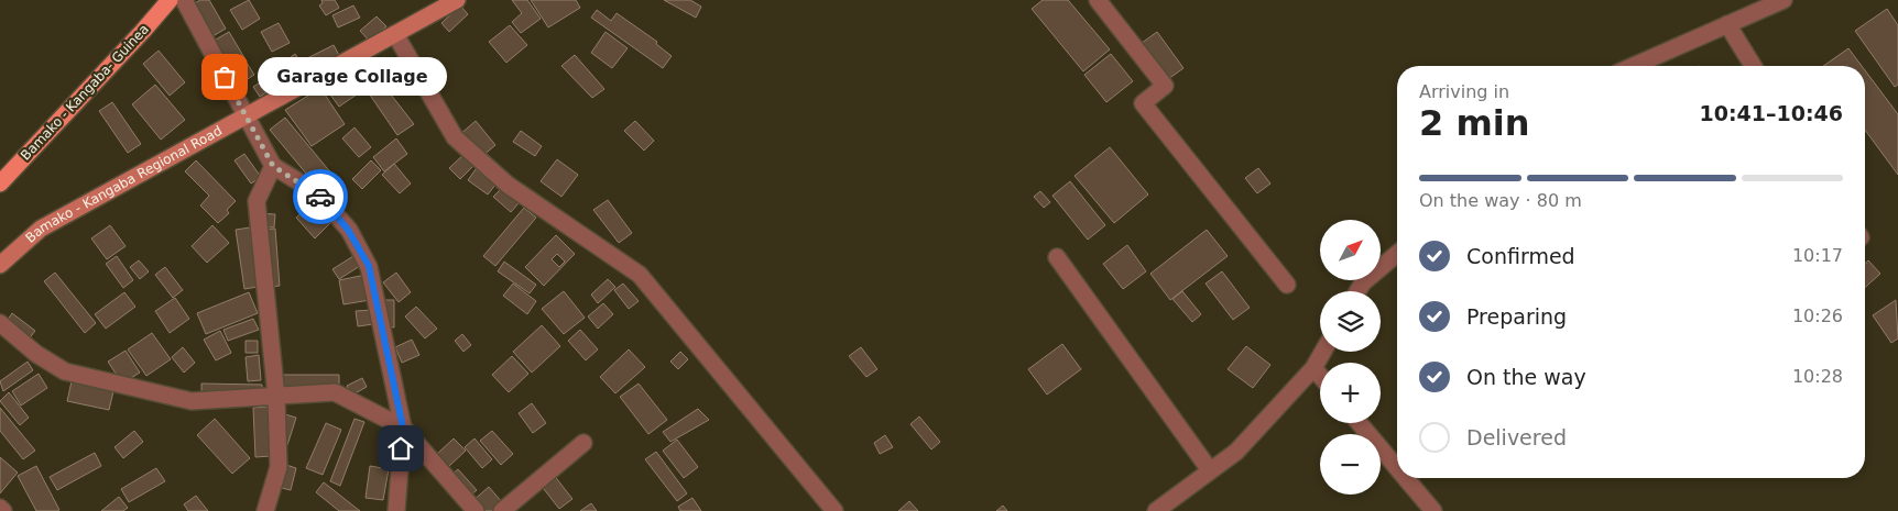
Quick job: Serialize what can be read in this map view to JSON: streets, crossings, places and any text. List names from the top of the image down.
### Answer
{
  "streets": {
    "main road": ["Bamako - Kangaba- Guinea"],
    "street": ["Bamako - Kangaba Regional Road"]
  },
  "places": ["Garage Collage"],
  "north": "top right",
  "page": {
    "bubble": "Garage Collage",
    "heading": ["2 min", "Arriving in", "10:41–10:46"],
    "bar": "On the way · 80 m",
    "map_buttons": ["+", "−"],
    "list": [
      ["Confirmed", "10:17"],
      ["Preparing", "10:26"],
      ["On the way", "10:28"],
      "Delivered"
    ]
  }
}
